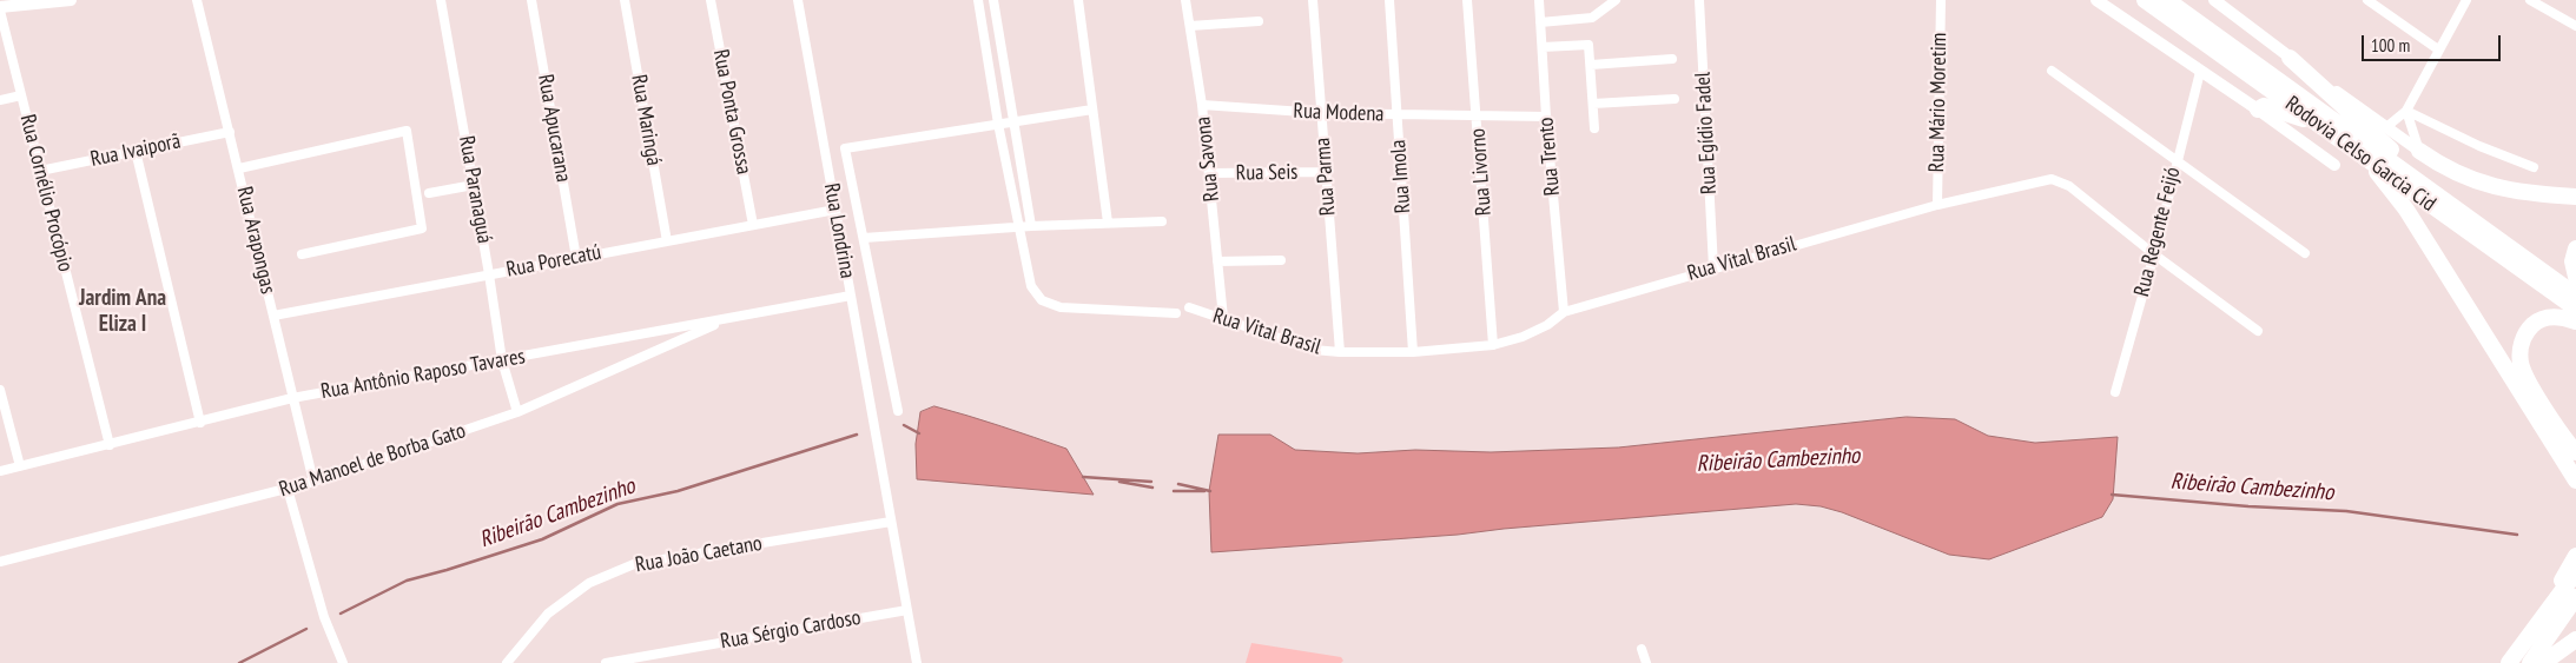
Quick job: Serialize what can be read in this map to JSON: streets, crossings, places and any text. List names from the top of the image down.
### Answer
{
  "streets": {
    "highway": ["Rodovia Celso Garcia Cid"],
    "street": [
      "Rua Mário Moretim",
      "Rua Ponta Grossa",
      "Rua Modena",
      "Rua Maringá",
      "Rua Apucarana",
      "Rua Egídio Fadel",
      "Rua Ivaiporã",
      "Rua Trento",
      "Rua Savona",
      "Rua Livorno",
      "Rua Seis",
      "Rua Parma",
      "Rua Imola",
      "Rua Paranaguá",
      "Rua Cornélio Procópio",
      "Rua Londrina",
      "Rua Regente Feijó",
      "Rua Arapongas",
      "Rua Vital Brasil",
      "Rua Porecatú",
      "Rua Antônio Raposo Tavares",
      "Rua Manoel de Borba Gato",
      "Rua João Caetano",
      "Rua Sérgio Cardoso"
    ]
  },
  "crossings": [
    ["Rua Mário Moretim", "Rua Vital Brasil"],
    ["Rua Ponta Grossa", "Rua Porecatú"],
    ["Rua Modena", "Rua Trento"],
    ["Rua Modena", "Rua Savona"],
    ["Rua Modena", "Rua Livorno"],
    ["Rua Modena", "Rua Parma"],
    ["Rua Modena", "Rua Imola"],
    ["Rua Maringá", "Rua Porecatú"],
    ["Rua Apucarana", "Rua Porecatú"],
    ["Rua Egídio Fadel", "Rua Vital Brasil"],
    ["Rua Ivaiporã", "Rua Cornélio Procópio"],
    ["Rua Ivaiporã", "Rua Arapongas"],
    ["Rua Trento", "Rua Vital Brasil"],
    ["Rua Savona", "Rua Seis"],
    ["Rua Savona", "Rua Vital Brasil"],
    ["Rua Livorno", "Rua Vital Brasil"],
    ["Rua Seis", "Rua Parma"],
    ["Rua Parma", "Rua Vital Brasil"],
    ["Rua Imola", "Rua Vital Brasil"],
    ["Rua Paranaguá", "Rua Porecatú"],
    ["Rua Paranaguá", "Rua Antônio Raposo Tavares"],
    ["Rua Paranaguá", "Rua Manoel de Borba Gato"],
    ["Rua Cornélio Procópio", "Rua Antônio Raposo Tavares"],
    ["Rua Londrina", "Rua Porecatú"],
    ["Rua Londrina", "Rua Antônio Raposo Tavares"],
    ["Rua Londrina", "Rua João Caetano"],
    ["Rua Londrina", "Rua Sérgio Cardoso"],
    ["Rua Regente Feijó", "Rua Vital Brasil"],
    ["Rua Arapongas", "Rua Porecatú"],
    ["Rua Arapongas", "Rua Antônio Raposo Tavares"],
    ["Rua Arapongas", "Rua Manoel de Borba Gato"],
    ["Rua Antônio Raposo Tavares", "Rua Manoel de Borba Gato"]
  ],
  "districts": ["Jardim Ana Eliza I"],
  "water": ["Ribeirão Cambezinho"],
  "scale_bar": "100 m"
}
